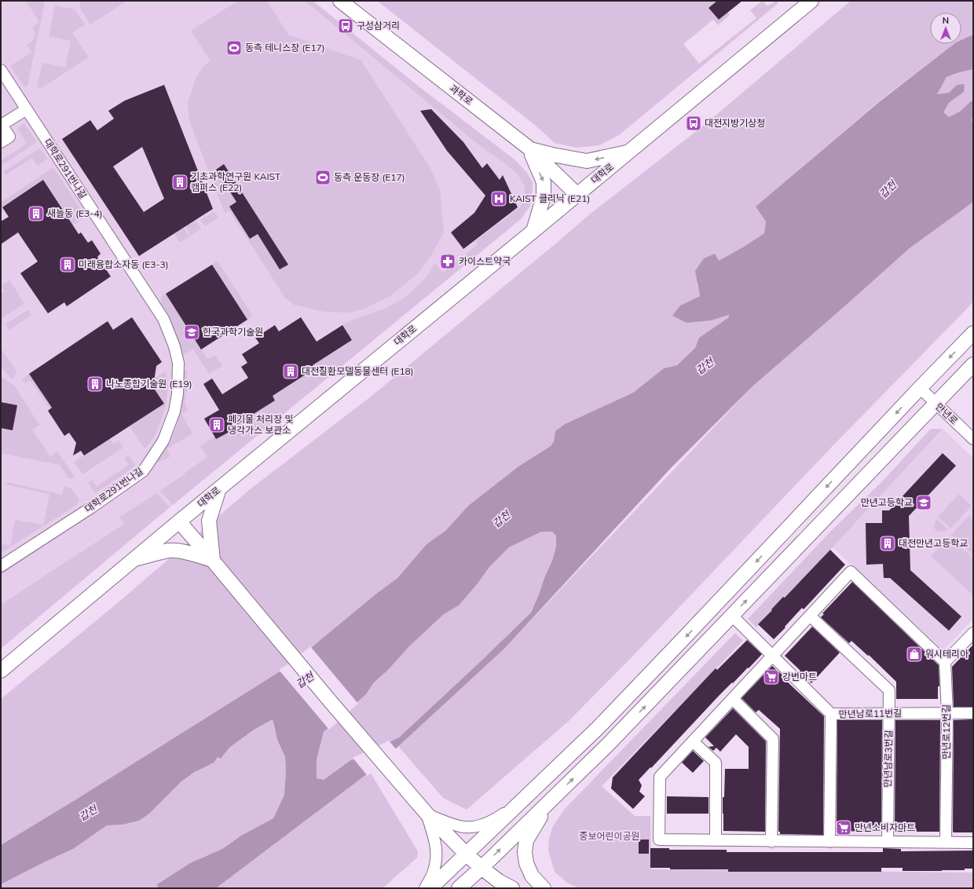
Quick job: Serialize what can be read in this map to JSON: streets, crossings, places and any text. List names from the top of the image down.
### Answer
{
  "streets": {
    "main road": ["과학로", "대학로"],
    "street": [
      "대학로291번나길",
      "만년로",
      "만년남로11번길",
      "만년로12번길",
      "만년남로3번길"
    ]
  },
  "crossings": [
    ["과학로", "대학로"],
    ["만년남로11번길", "만년로12번길"],
    ["만년남로11번길", "만년남로3번길"]
  ],
  "water": ["갑천"],
  "parks": ["중보어린이공원"],
  "places": {
    "bus stop": ["구성삼거리", "대전지방기상청"],
    "sports": ["동측 테니스장 (E17)", "동측 운동장 (E17)"],
    "building": [
      "기초과학연구원 KAIST 캠퍼스 (E22)",
      "새늘동 (E3-4)",
      "미래융합소자동 (E3-3)",
      "대전질환모델동물센터 (E18)",
      "나노종합기술원 (E19)",
      "폐기물 처리장 및 냉각가스 보관소",
      "대전만년고등학교"
    ],
    "hospital": ["KAIST 클리닉 (E21)"],
    "pharmacy": ["카이스트약국"],
    "school or university": ["한국과학기술원", "만년고등학교"],
    "shop": ["워시테리아"],
    "supermarket": ["강변마트", "만년소비자마트"]
  },
  "north": "top"
}
